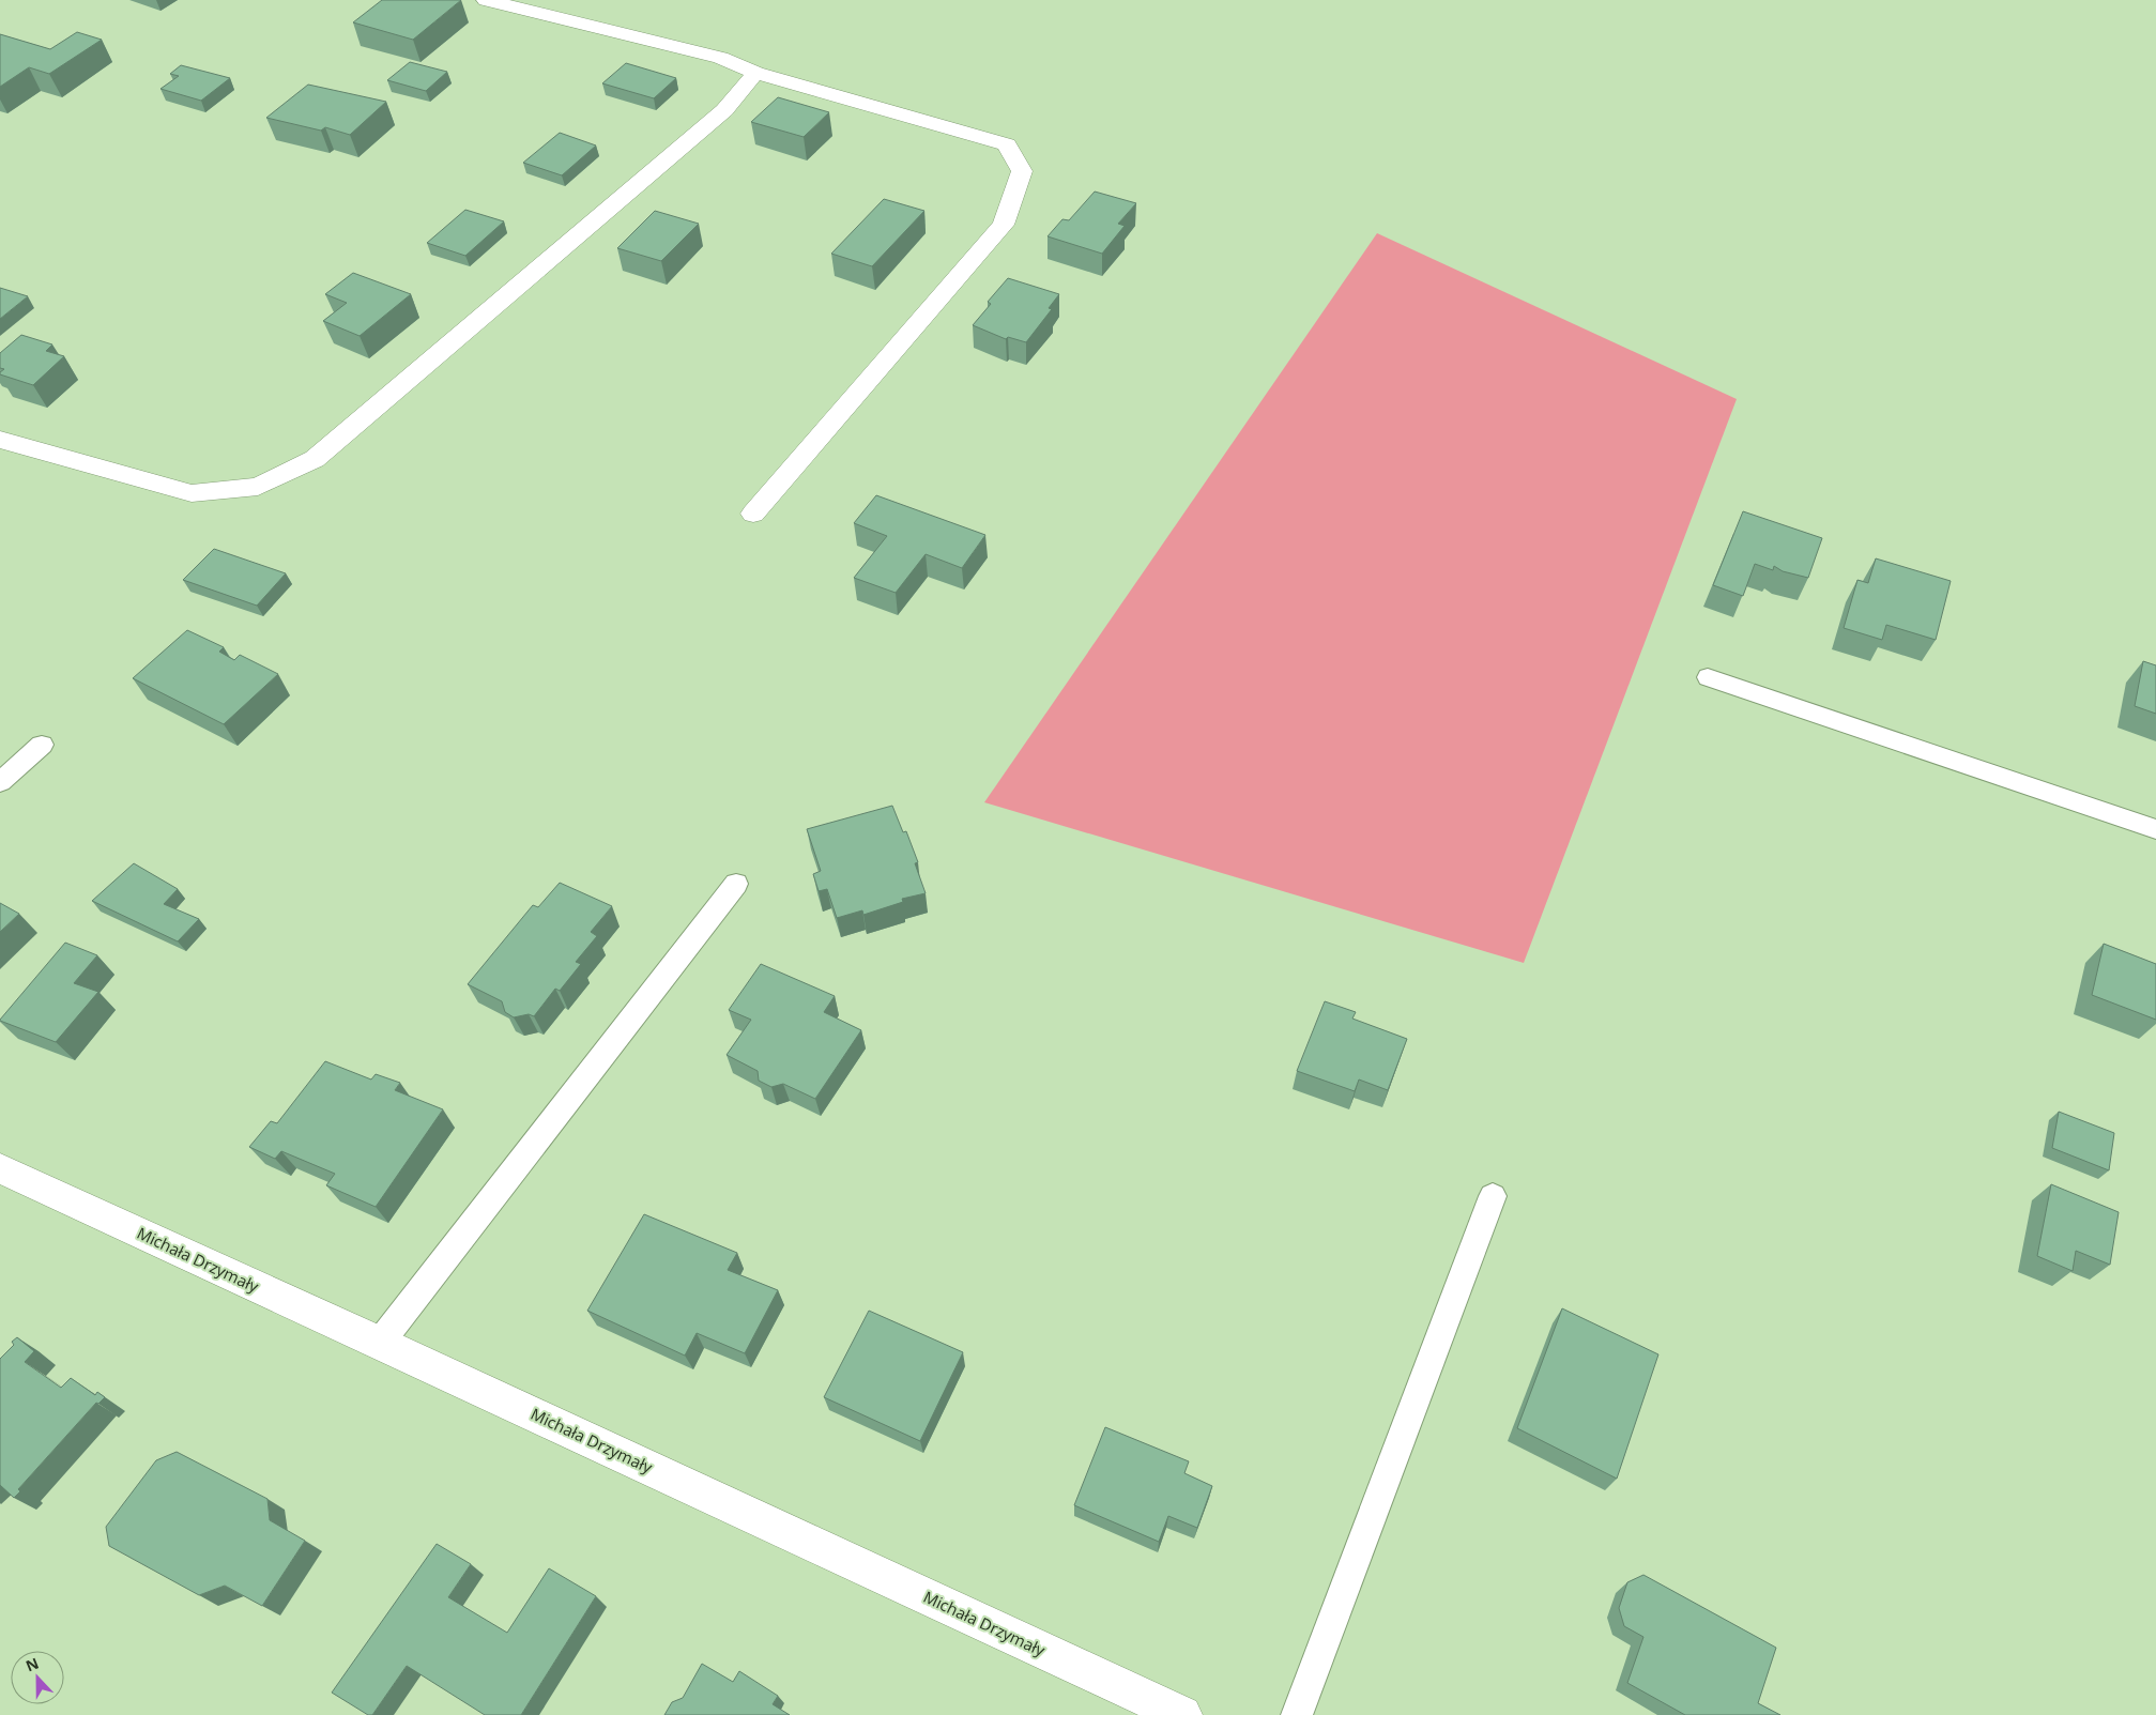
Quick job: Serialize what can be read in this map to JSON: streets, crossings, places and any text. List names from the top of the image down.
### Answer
{
  "streets": {
    "street": ["Michała Drzymały"]
  },
  "north": "top"
}
